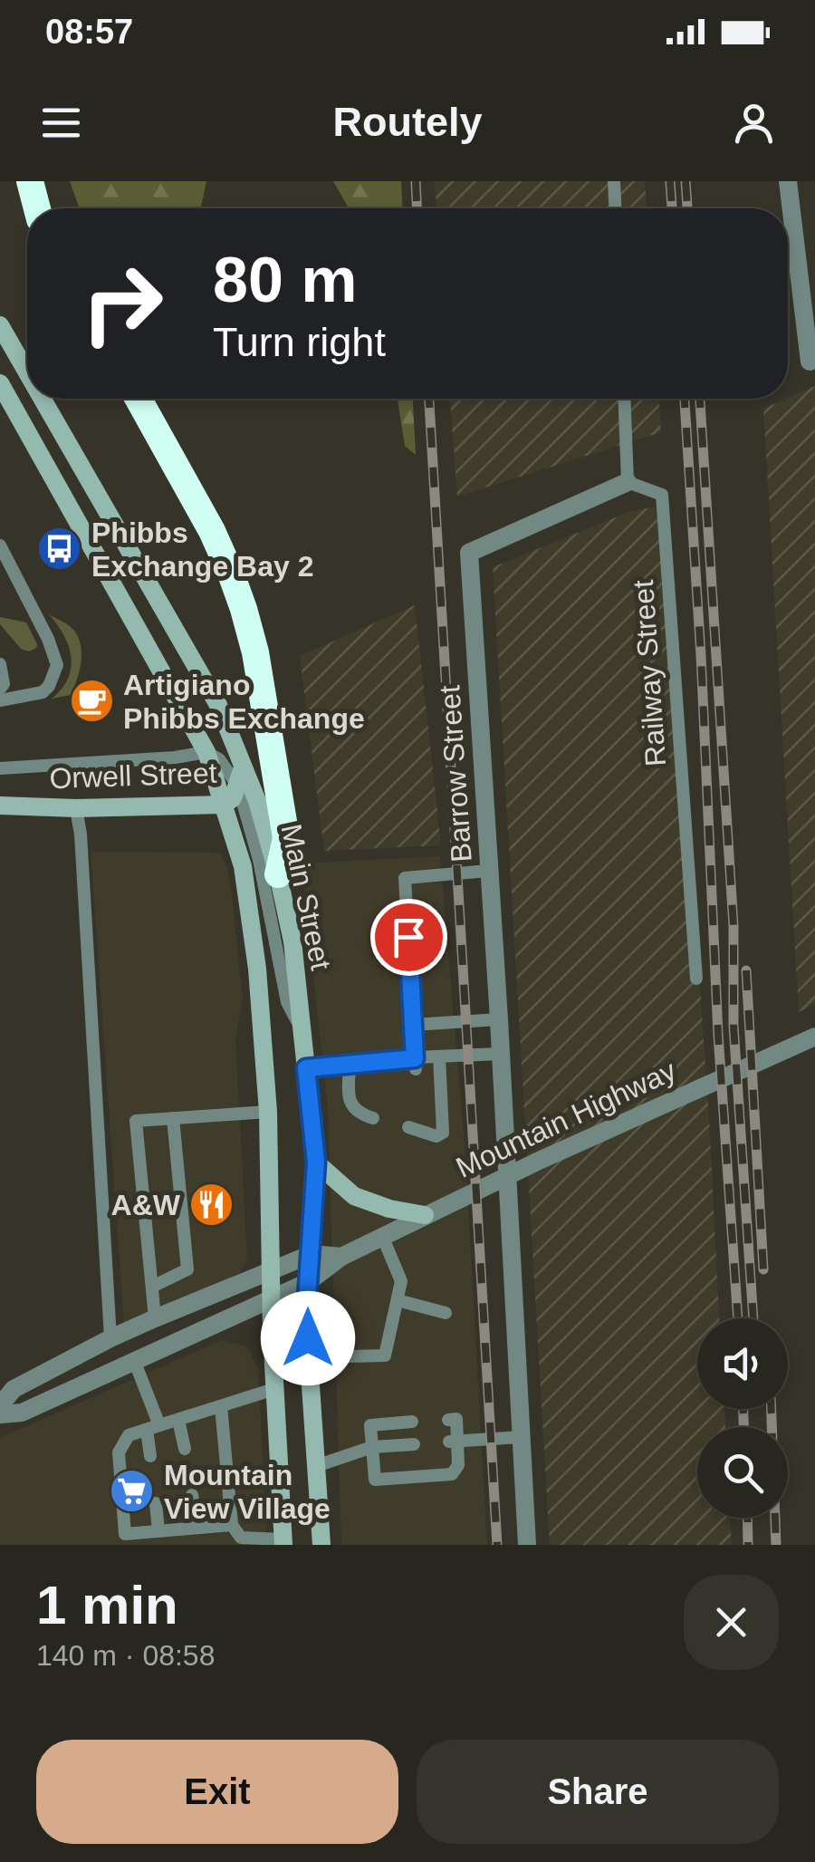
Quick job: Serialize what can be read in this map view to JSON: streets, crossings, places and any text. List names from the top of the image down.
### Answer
{
  "streets": {
    "main road": ["Orwell Street", "Main Street"],
    "street": ["Barrow Street", "Mountain Highway"],
    "lane": ["Railway Street"]
  },
  "crossings": [
    ["Railway Street", "Barrow Street"],
    ["Barrow Street", "Mountain Highway"],
    ["Orwell Street", "Main Street"],
    ["Main Street", "Mountain Highway"]
  ],
  "places": {
    "bus stop": ["Phibbs Exchange Bay 2"],
    "cafe": ["Artigiano Phibbs Exchange"],
    "restaurant": ["A&W"],
    "supermarket": ["Mountain View Village"]
  },
  "page": {
    "status": "08:57",
    "header": "Routely",
    "turn": ["80 m", "Turn right"],
    "heading": ["1 min", "140 m · 08:58"],
    "buttons": ["Exit", "Share"]
  }
}
